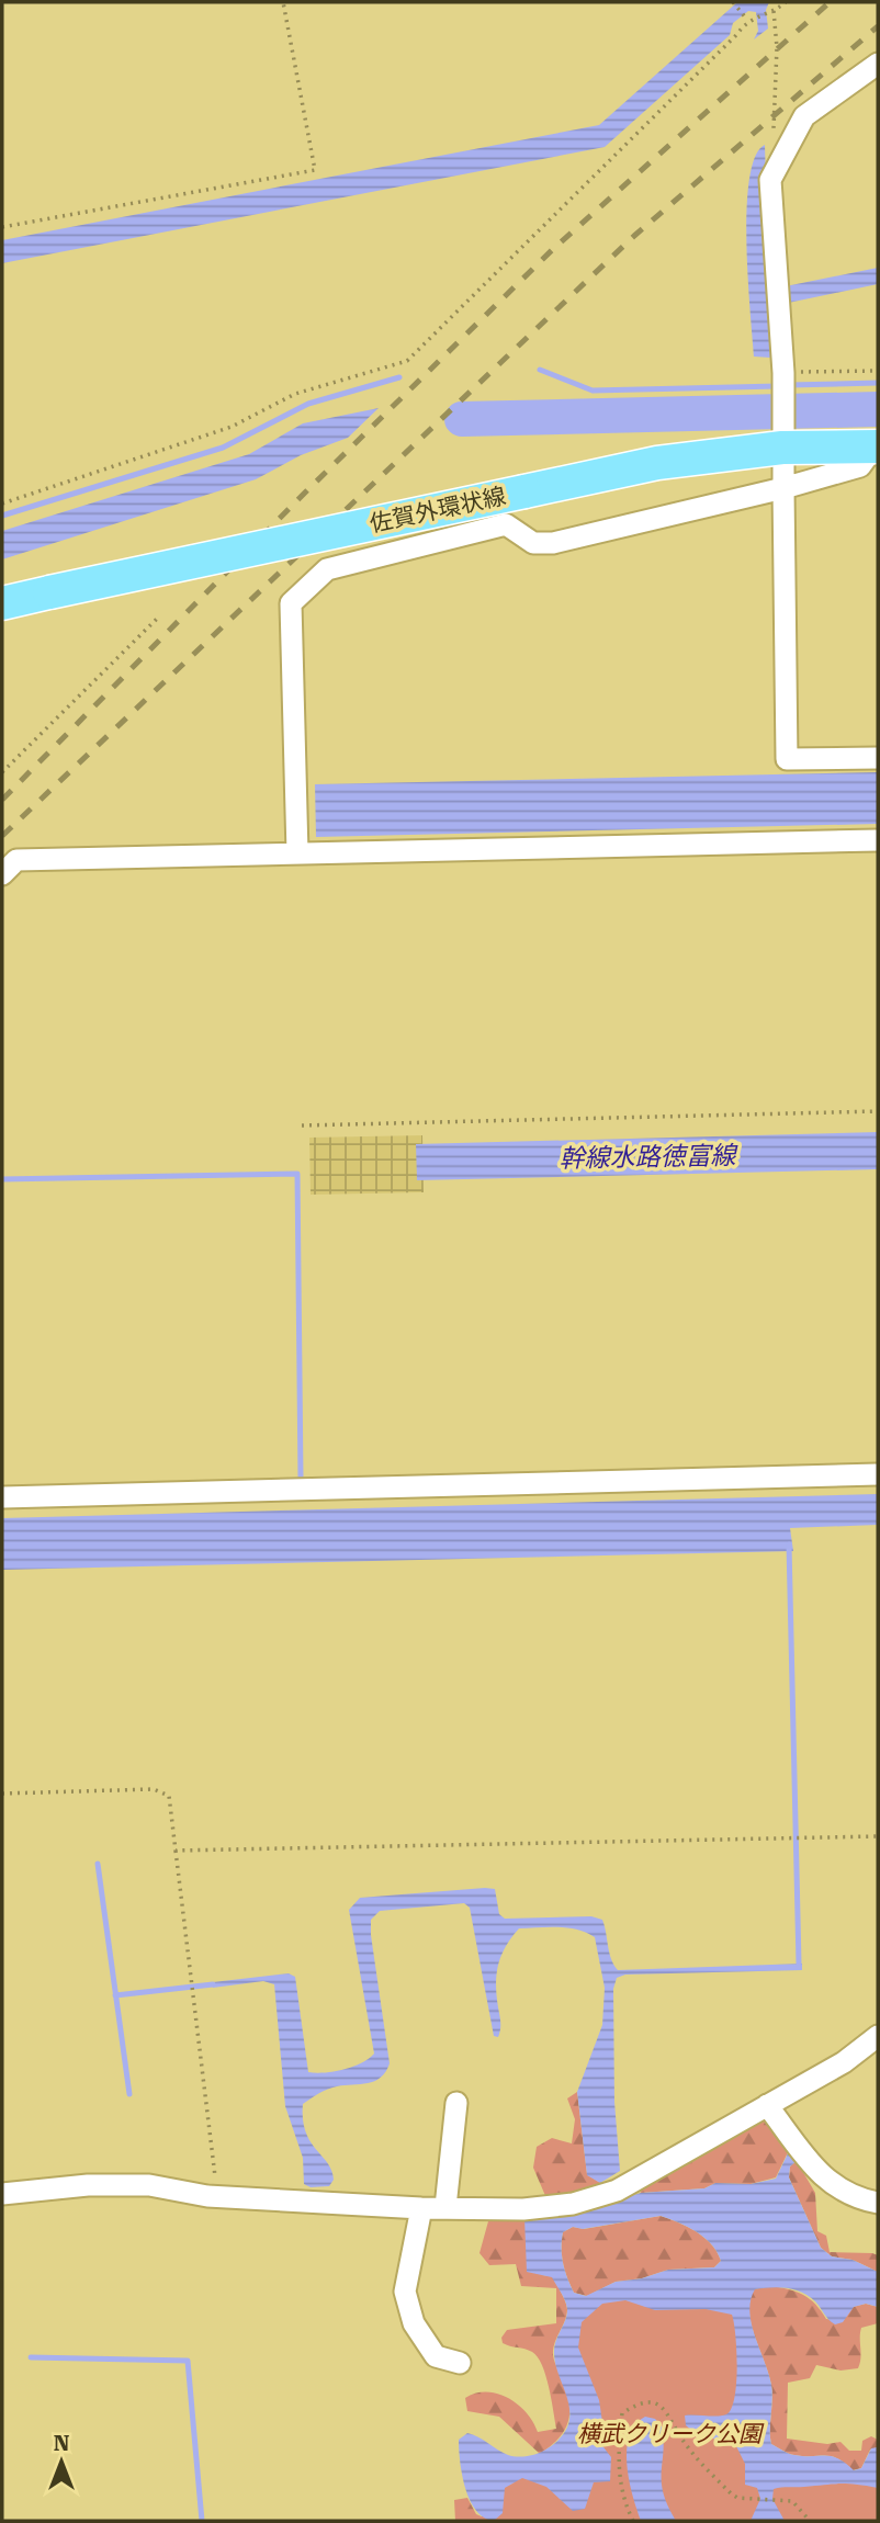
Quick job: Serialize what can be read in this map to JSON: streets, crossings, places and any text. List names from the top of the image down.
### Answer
{
  "streets": {
    "main road": ["佐賀外環状線"]
  },
  "water": ["幹線水路徳富線"],
  "parks": ["横武クリーク公園"],
  "north": "top"
}
